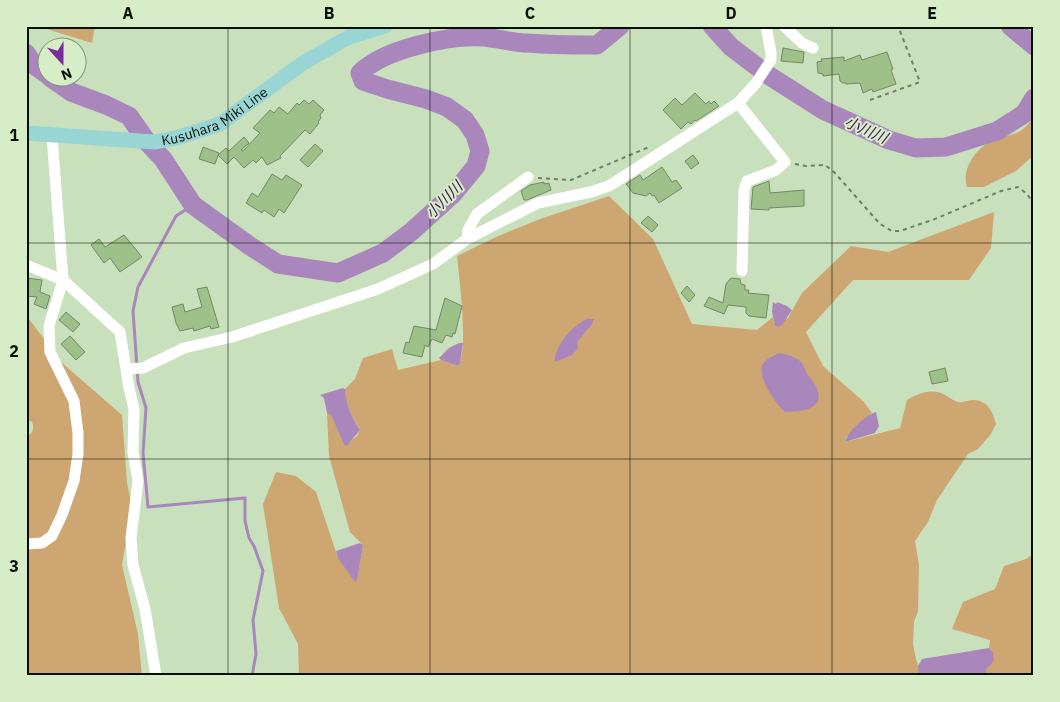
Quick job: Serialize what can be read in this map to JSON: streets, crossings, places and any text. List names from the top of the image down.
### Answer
{
  "streets": {
    "main road": ["Kusuhara Miki Line"]
  },
  "water": ["小川川"],
  "north": "bottom",
  "grid": {
    "columns": [
      "A",
      "B",
      "C",
      "D",
      "E"
    ],
    "rows": ["1", "2", "3"]
  }
}
